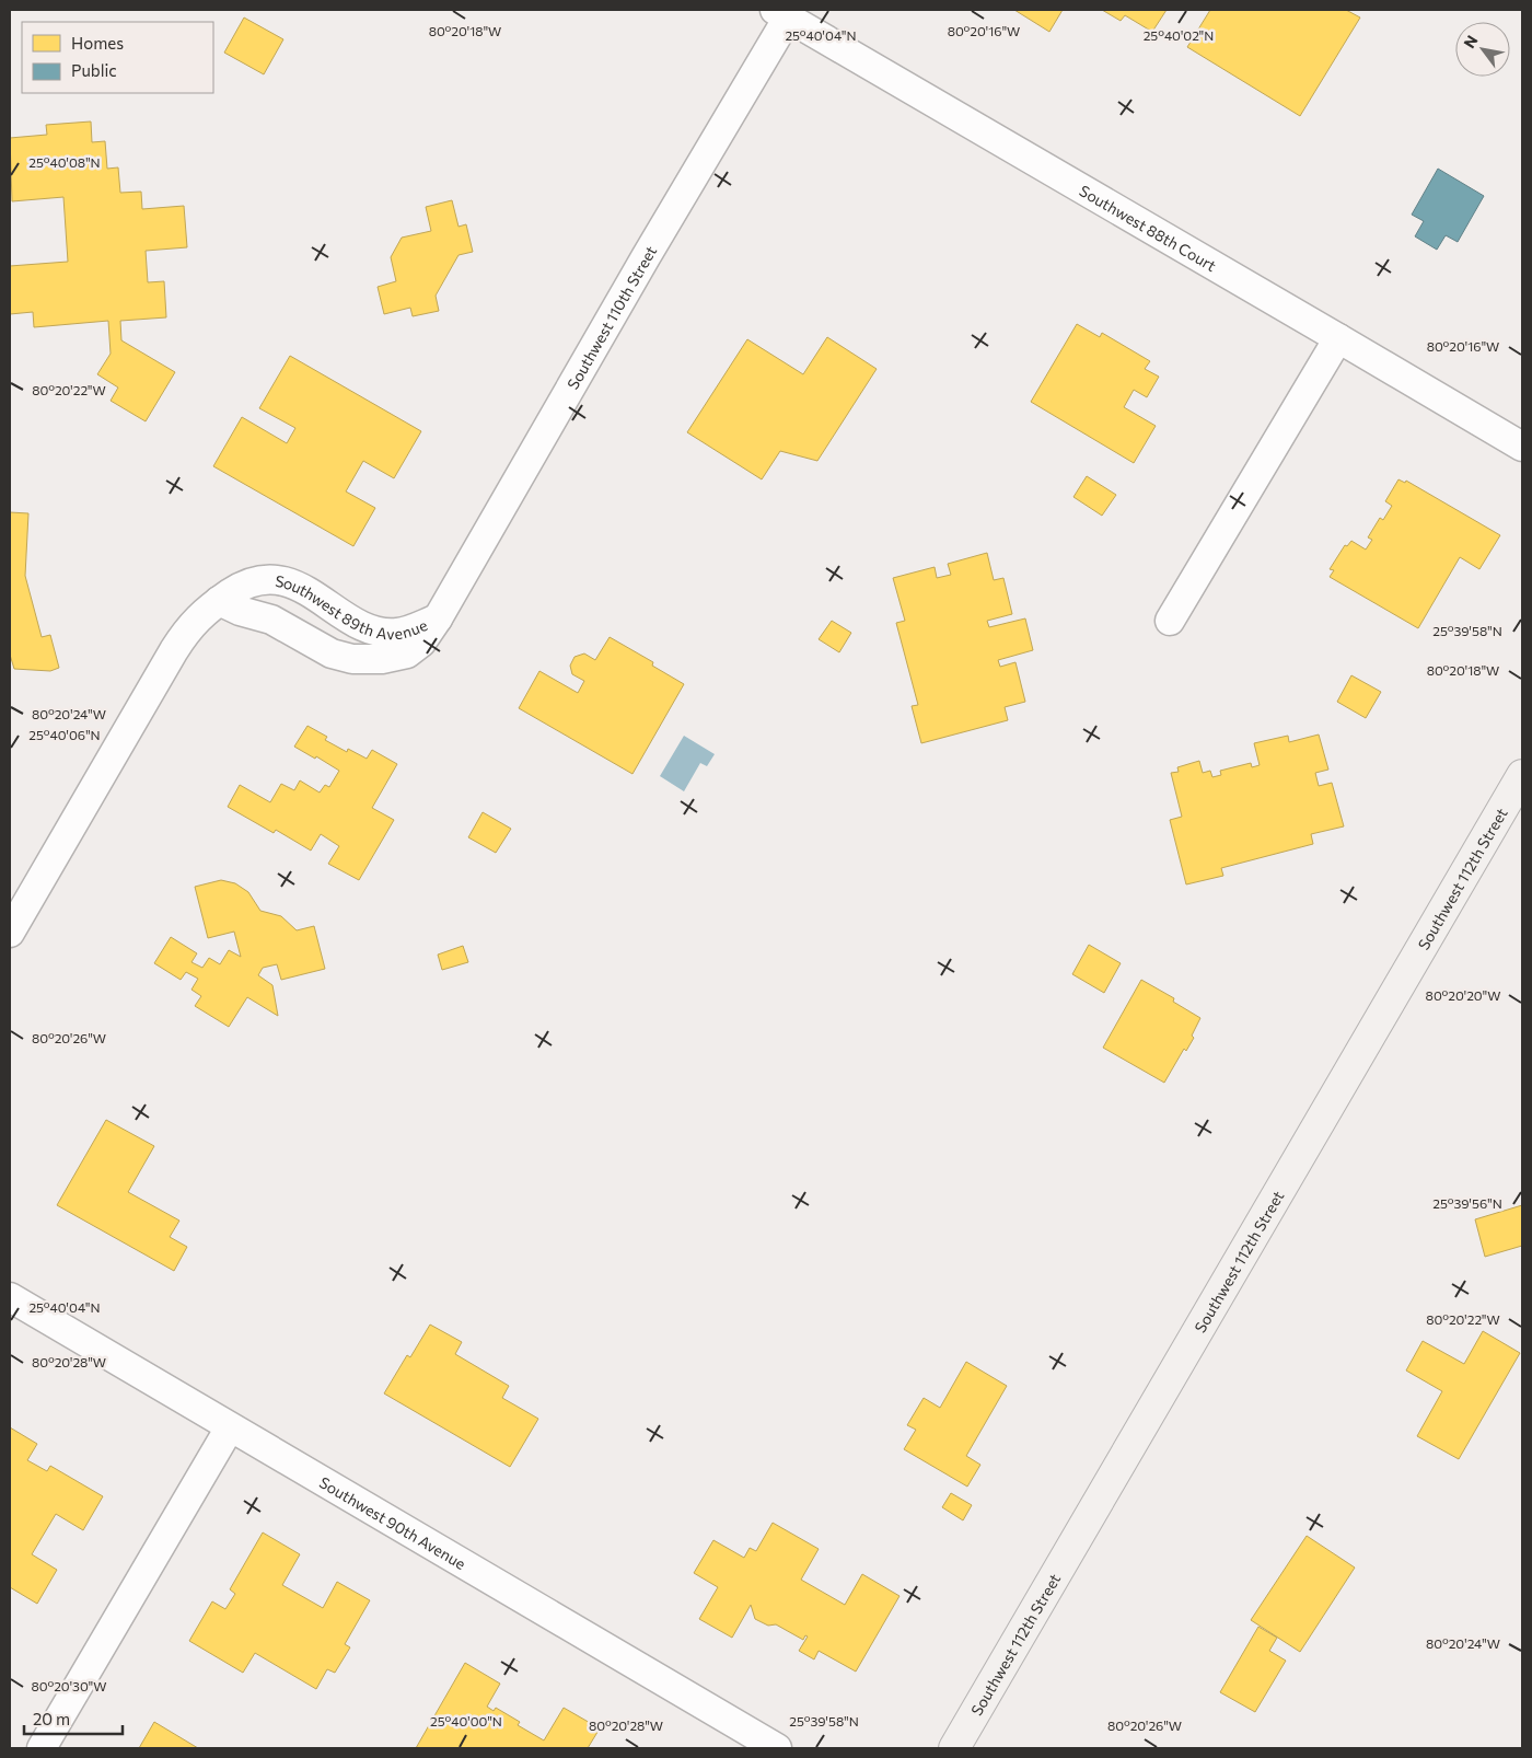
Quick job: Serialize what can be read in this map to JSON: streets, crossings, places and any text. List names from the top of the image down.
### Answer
{
  "streets": {
    "main road": ["Southwest 112th Street"],
    "street": [
      "Southwest 88th Court",
      "Southwest 110th Street",
      "Southwest 89th Avenue",
      "Southwest 90th Avenue"
    ]
  },
  "crossings": [
    ["Southwest 88th Court", "Southwest 110th Street"],
    ["Southwest 110th Street", "Southwest 89th Avenue"]
  ],
  "legend": ["Homes", "Public"],
  "scale_bar": "20 m",
  "north": "top left",
  "coordinates": [
    "80°20'18\"W",
    "80°20'16\"W",
    "25°40'04\"N",
    "25°40'02\"N",
    "25°40'08\"N",
    "80°20'22\"W",
    "25°39'58\"N",
    "80°20'24\"W",
    "25°40'06\"N",
    "80°20'20\"W",
    "80°20'26\"W",
    "25°39'56\"N",
    "80°20'28\"W",
    "80°20'30\"W",
    "25°40'00\"N"
  ]
}
